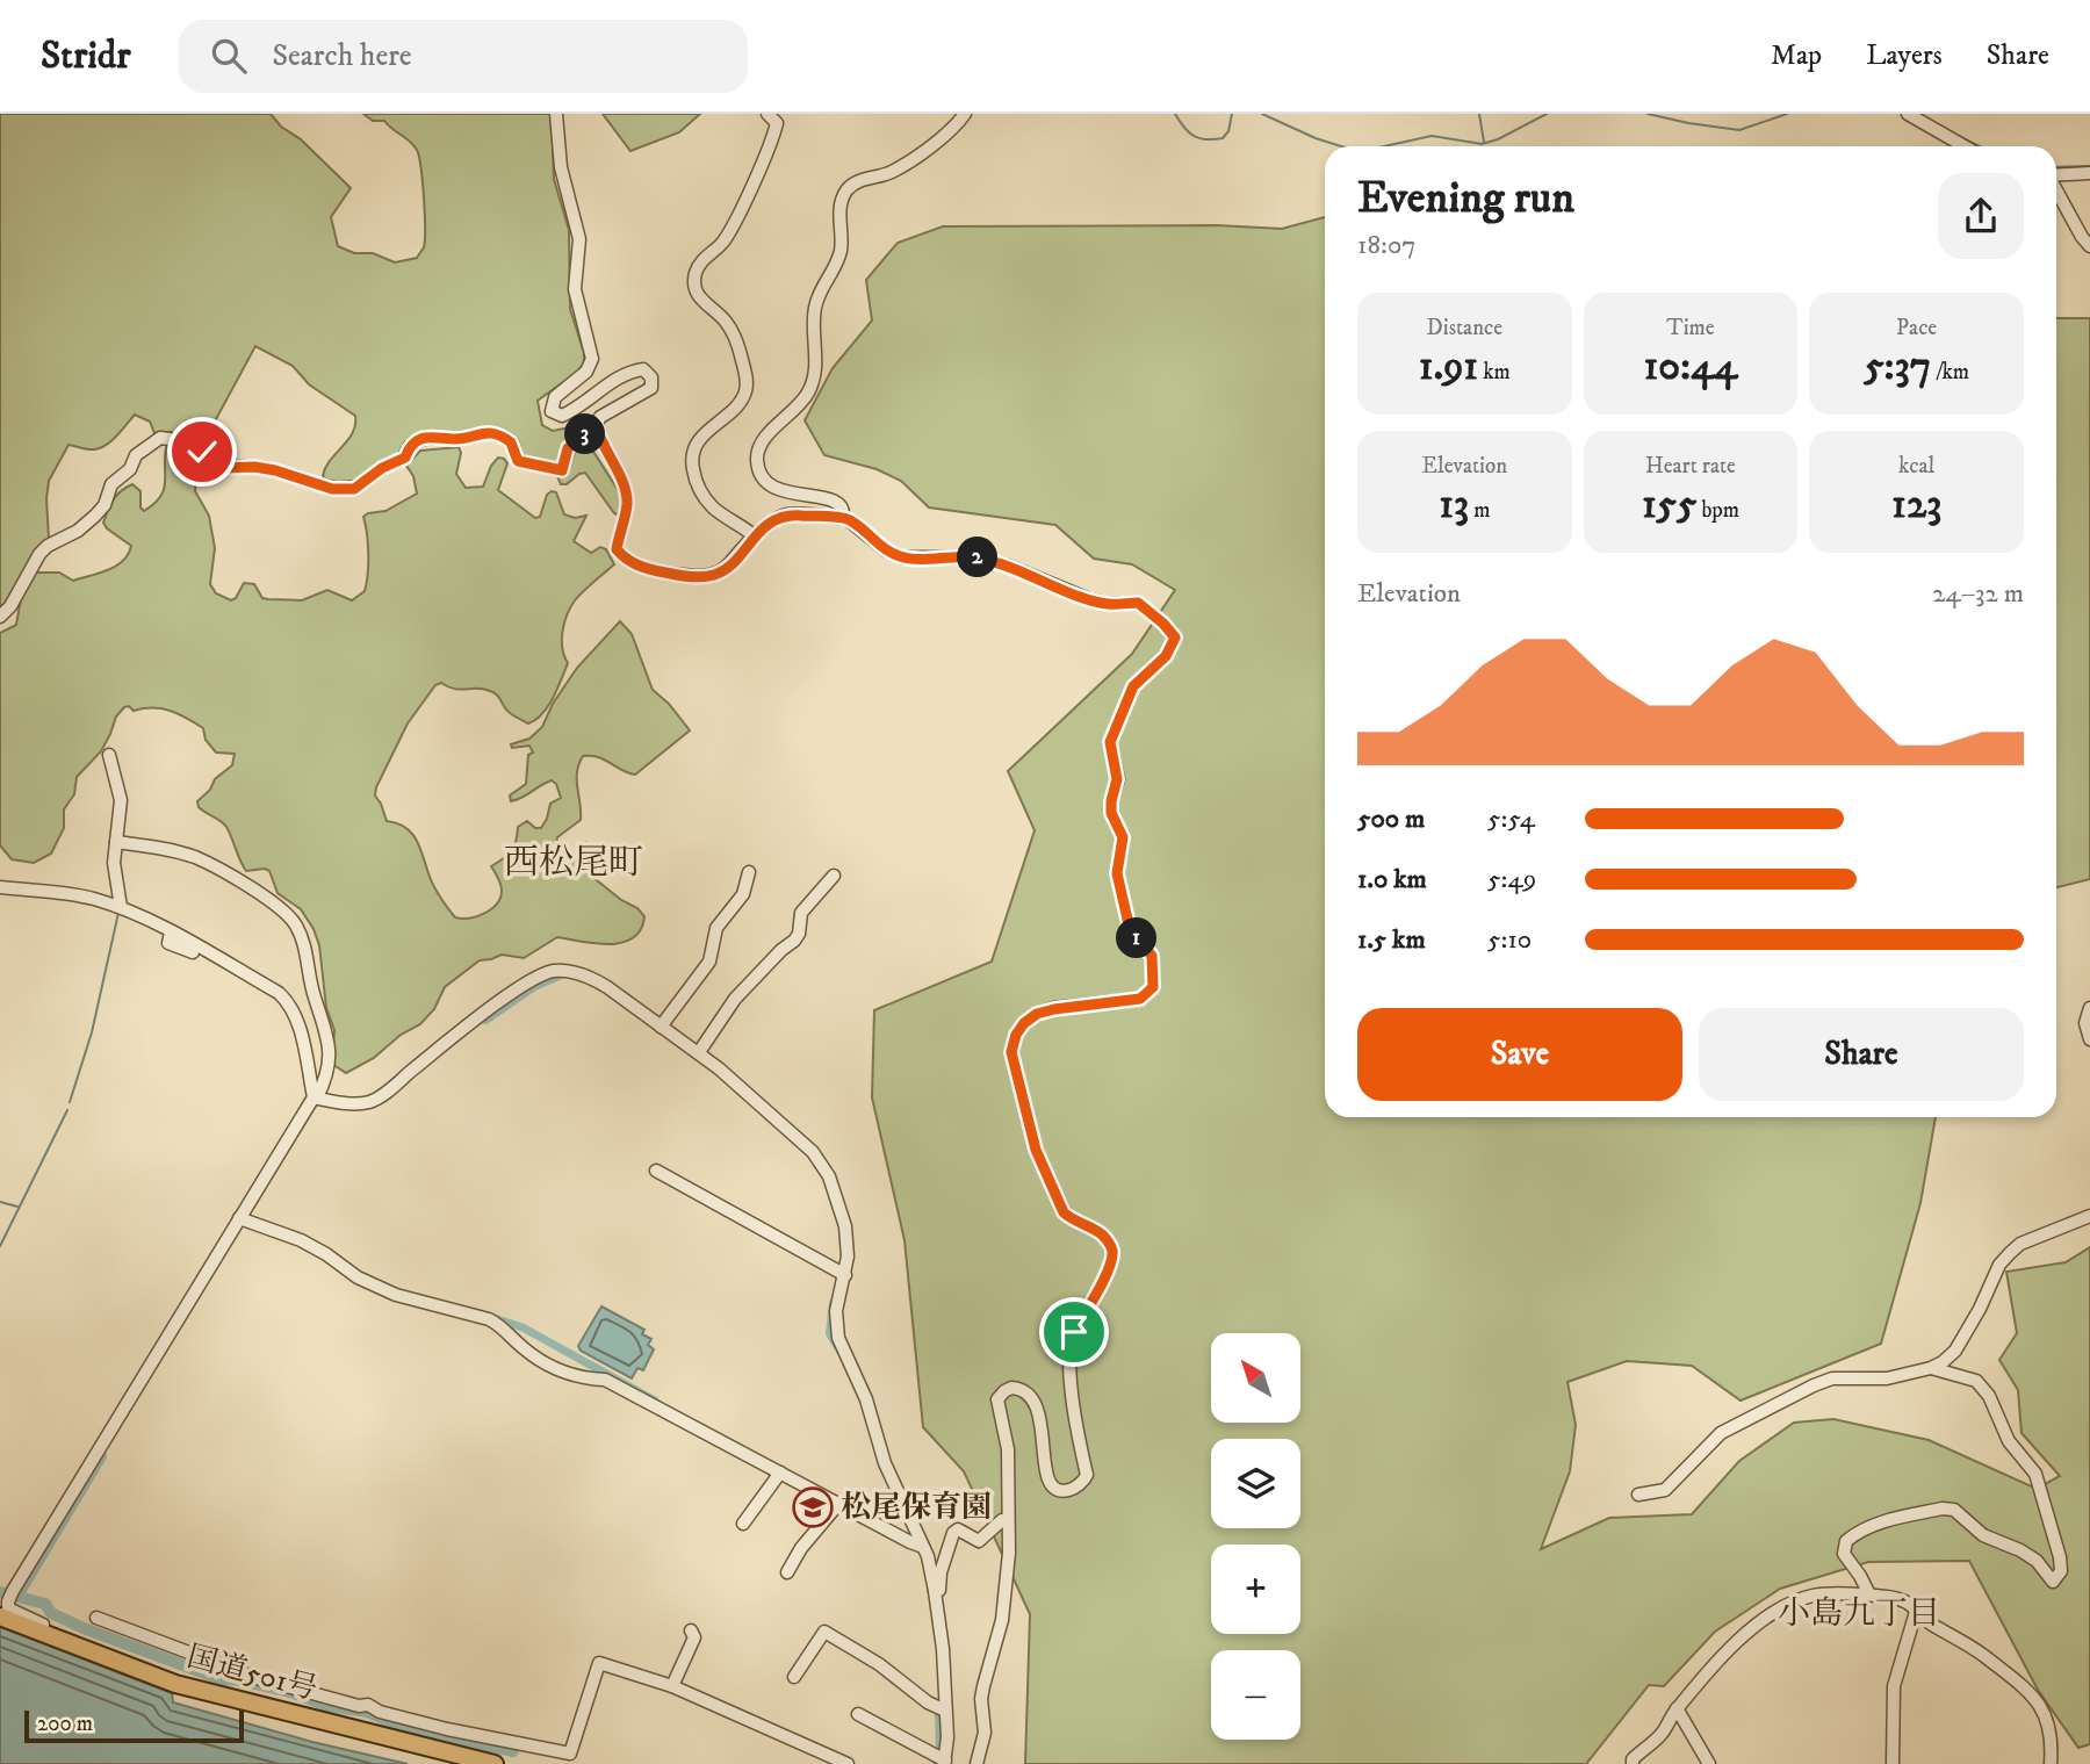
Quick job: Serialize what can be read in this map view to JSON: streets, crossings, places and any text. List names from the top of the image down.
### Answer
{
  "streets": {
    "highway": ["国道501号"]
  },
  "districts": ["西松尾町", "小島九丁目"],
  "places": {
    "school or university": ["松尾保育園"]
  },
  "scale_bar": "200 m",
  "north": "top left",
  "page": {
    "header": "Stridr",
    "search": "Search here",
    "nav": ["Map", "Layers", "Share"],
    "heading": ["Evening run", "18:07"],
    "stats": [
      ["Distance", "1.91 km"],
      ["Time", "10:44"],
      ["Pace", "5:37 /km"],
      ["Elevation", "13 m"],
      ["Heart rate", "155 bpm"],
      ["kcal", "123"]
    ],
    "pins": ["3", "2", "1"],
    "chart": ["Elevation", "24–32 m"],
    "list": [
      {
        "name": "500 m",
        "note": "5:54"
      },
      {
        "name": "1.0 km",
        "note": "5:49"
      },
      {
        "name": "1.5 km",
        "note": "5:10"
      }
    ],
    "buttons": ["Save", "Share"],
    "map_buttons": ["+", "−"],
    "scale": "200 m"
  }
}
